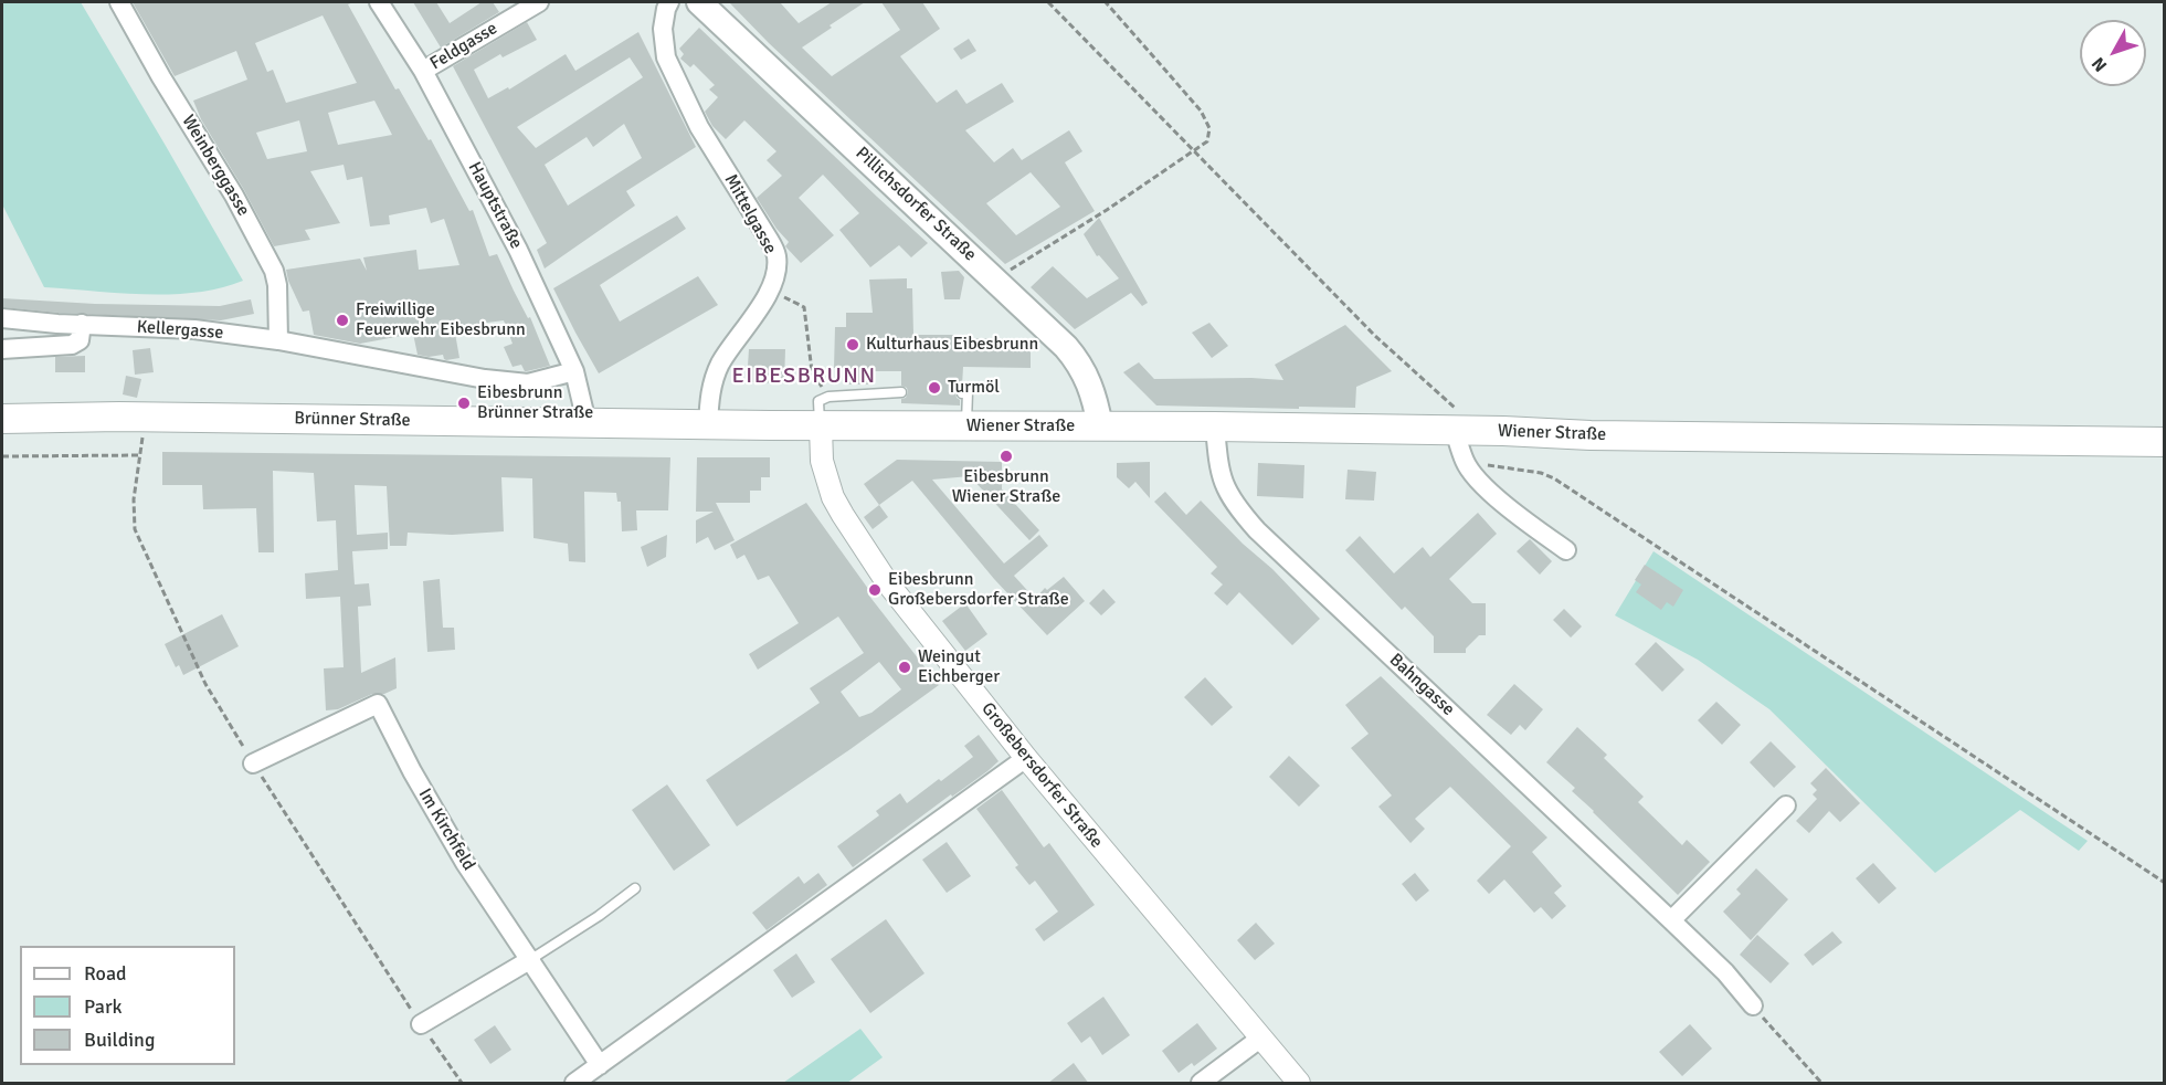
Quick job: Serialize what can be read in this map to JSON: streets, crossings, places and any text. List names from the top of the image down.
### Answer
{
  "streets": {
    "main road": ["Pillichsdorfer Straße", "Brünner Straße", "Wiener Straße"],
    "street": [
      "Feldgasse",
      "Weinberggasse",
      "Hauptstraße",
      "Mittelgasse",
      "Kellergasse",
      "Bahngasse",
      "Großebersdorfer Straße",
      "Im Kirchfeld"
    ]
  },
  "crossings": [
    ["Feldgasse", "Hauptstraße"],
    ["Weinberggasse", "Kellergasse"],
    ["Pillichsdorfer Straße", "Wiener Straße"],
    ["Hauptstraße", "Kellergasse"],
    ["Hauptstraße", "Brünner Straße"],
    ["Hauptstraße", "Wiener Straße"],
    ["Mittelgasse", "Wiener Straße"],
    ["Brünner Straße", "Wiener Straße"],
    ["Wiener Straße", "Bahngasse"],
    ["Wiener Straße", "Großebersdorfer Straße"]
  ],
  "districts": ["EIBESBRUNN"],
  "places": [
    "Freiwillige Feuerwehr Eibesbrunn",
    "Kulturhaus Eibesbrunn",
    "Turmöl",
    "Eibesbrunn Brünner Straße",
    "Eibesbrunn Wiener Straße",
    "Eibesbrunn Großebersdorfer Straße",
    "Weingut Eichberger"
  ],
  "legend": ["Road", "Park", "Building"],
  "north": "bottom left"
}
